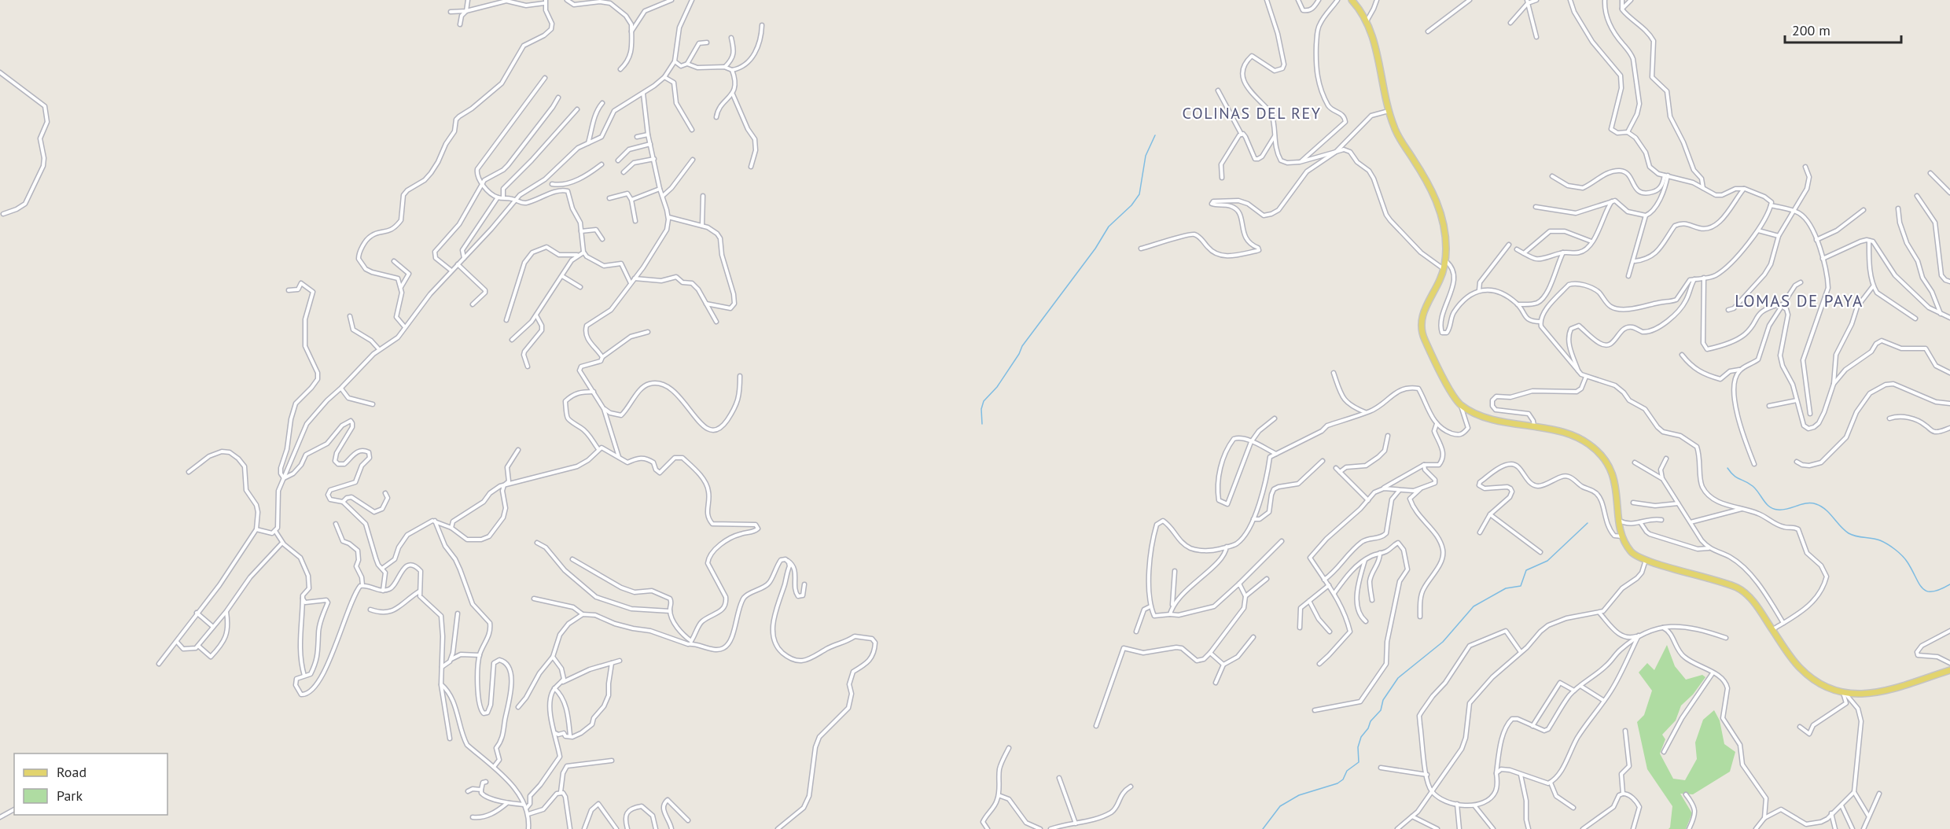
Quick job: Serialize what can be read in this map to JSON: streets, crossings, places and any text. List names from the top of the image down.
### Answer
{
  "districts": ["COLINAS DEL REY", "LOMAS DE PAYA"],
  "legend": ["Road", "Park"],
  "scale_bar": "200 m"
}
